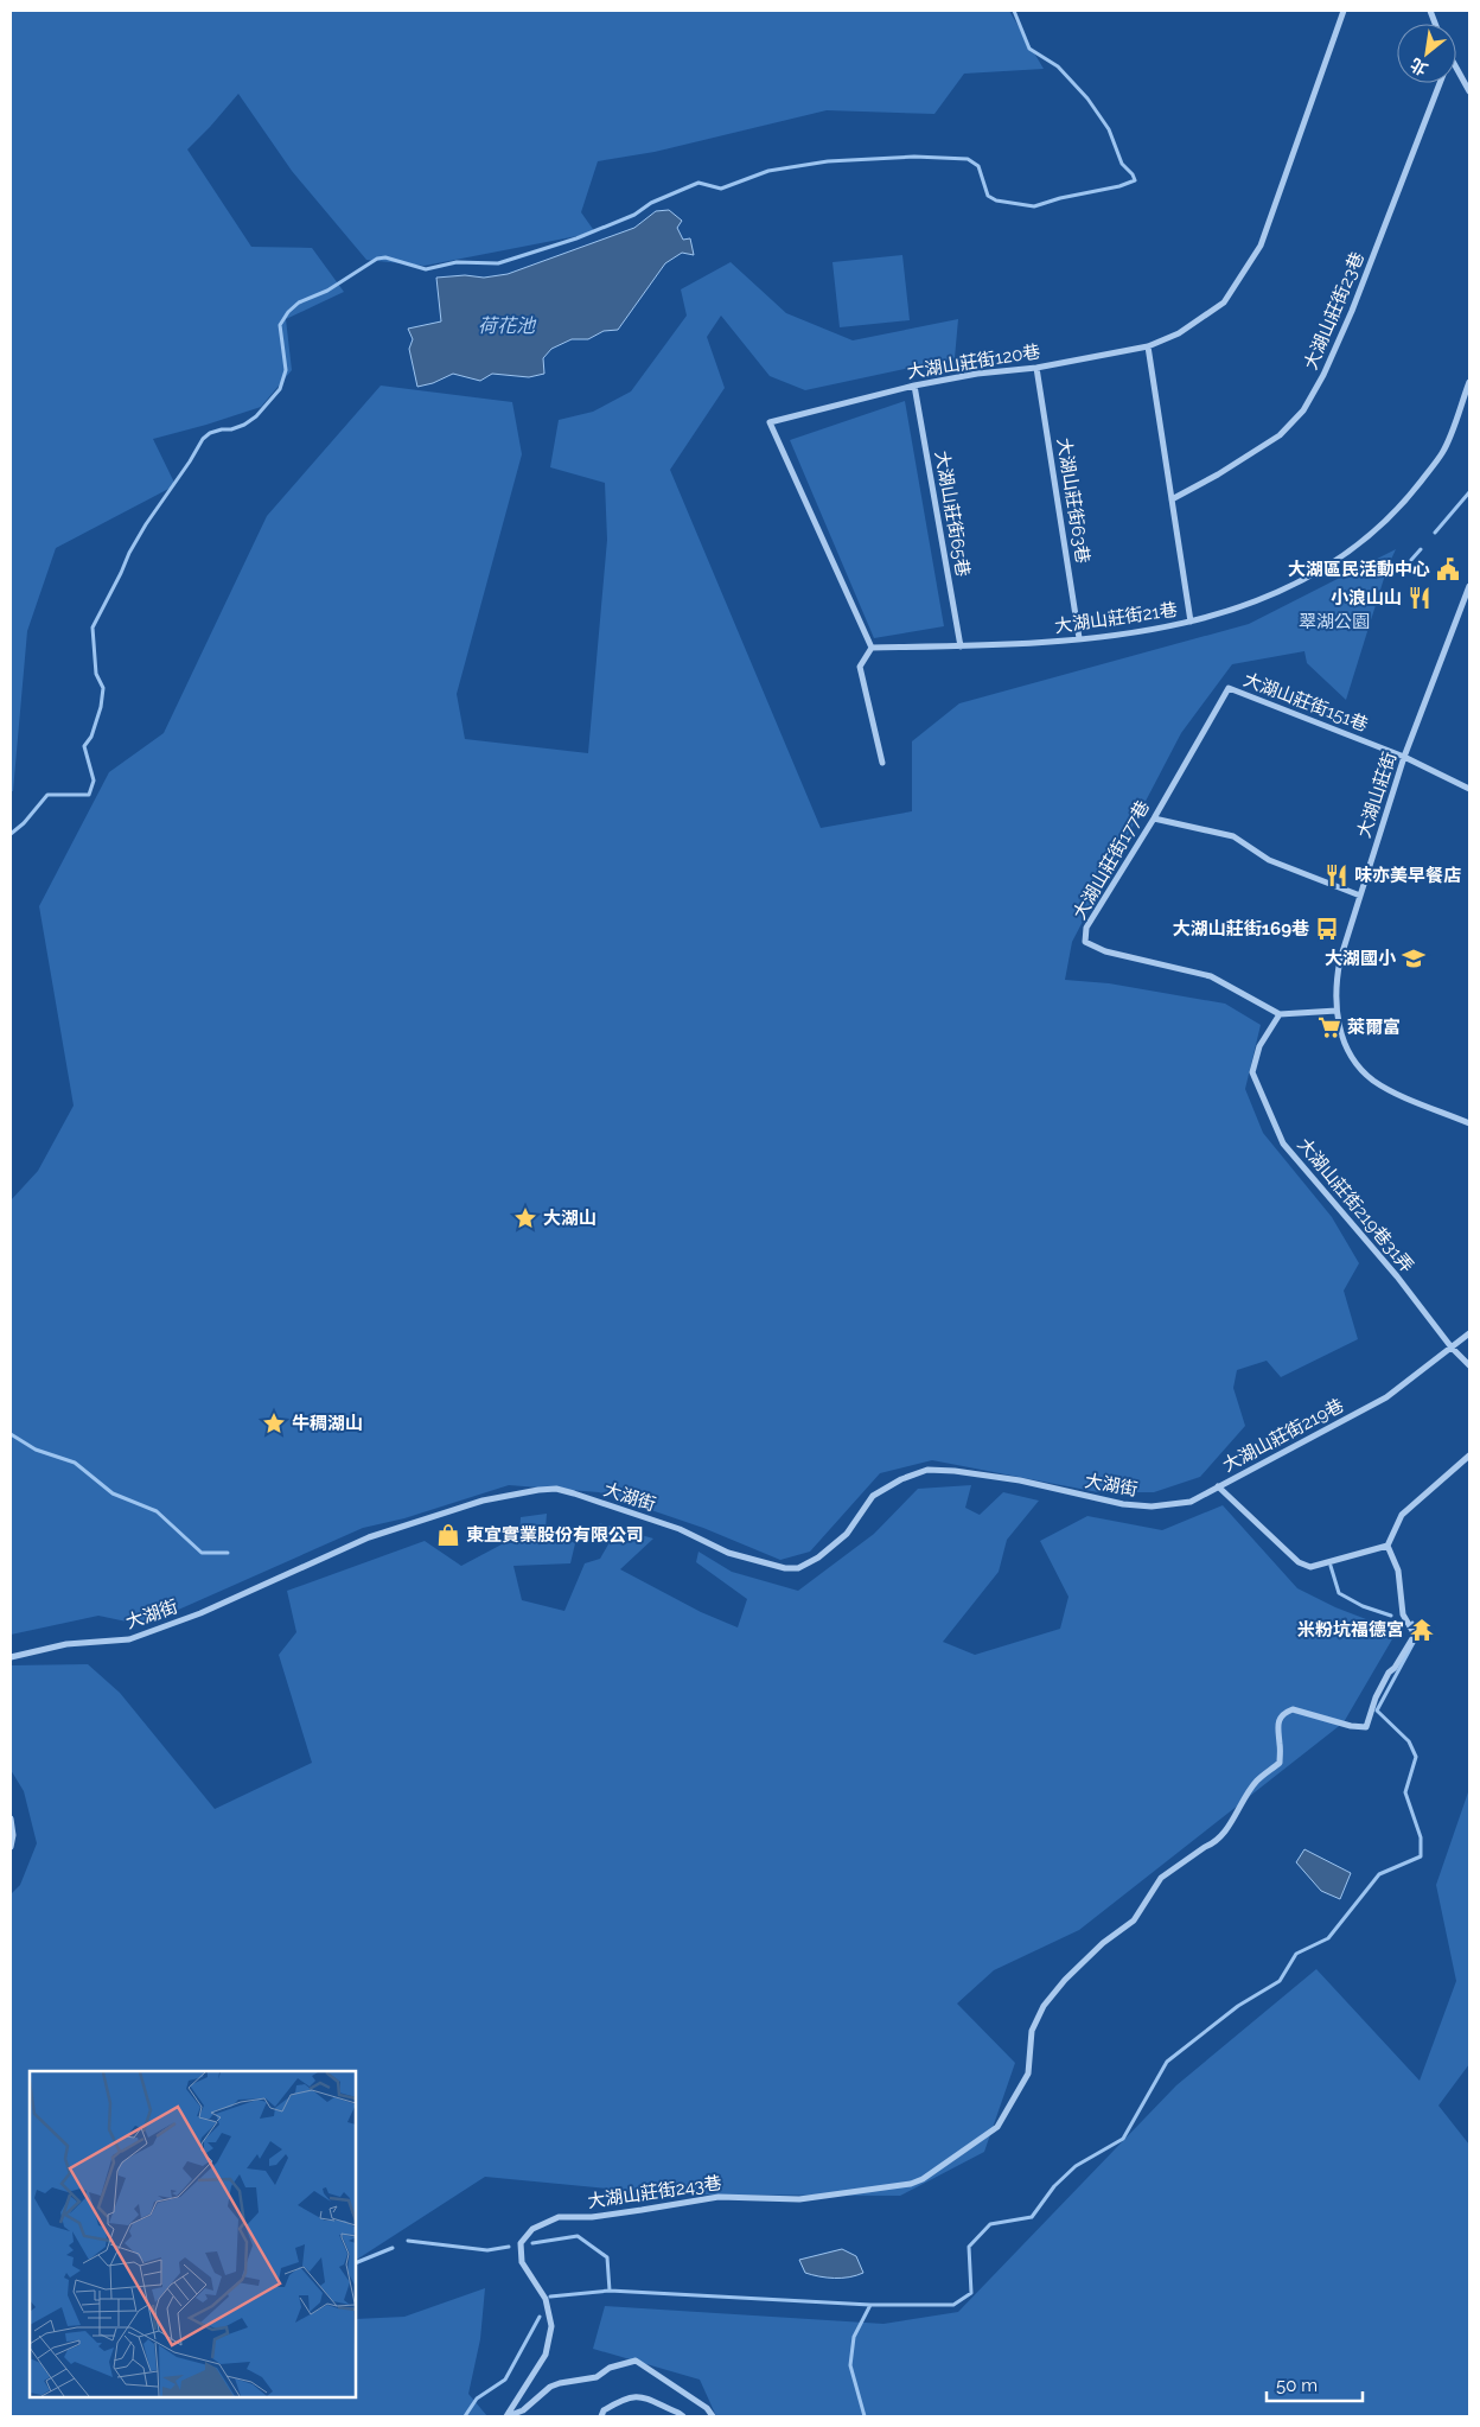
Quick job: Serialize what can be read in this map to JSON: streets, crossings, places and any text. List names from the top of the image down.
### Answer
{
  "streets": {
    "street": [
      "大湖山莊街23巷",
      "大湖山莊街120巷",
      "大湖山莊街63巷",
      "大湖山莊街65巷",
      "大湖山莊街21巷",
      "大湖山莊街151巷",
      "大湖山莊街",
      "大湖山莊街177巷",
      "大湖山莊街219巷31弄",
      "大湖山莊街219巷",
      "大湖街",
      "大湖山莊街243巷"
    ]
  },
  "crossings": [
    ["大湖山莊街120巷", "大湖山莊街63巷"],
    ["大湖山莊街120巷", "大湖山莊街65巷"],
    ["大湖山莊街120巷", "大湖山莊街21巷"],
    ["大湖山莊街63巷", "大湖山莊街21巷"],
    ["大湖山莊街65巷", "大湖山莊街21巷"],
    ["大湖山莊街151巷", "大湖山莊街"],
    ["大湖山莊街151巷", "大湖山莊街177巷"],
    ["大湖山莊街177巷", "大湖山莊街219巷31弄"],
    ["大湖山莊街219巷31弄", "大湖山莊街219巷"],
    ["大湖山莊街219巷", "大湖街"],
    ["大湖山莊街219巷", "大湖山莊街243巷"]
  ],
  "water": ["荷花池"],
  "parks": ["翠湖公園"],
  "places": {
    "public building": ["大湖區民活動中心"],
    "restaurant": ["小浪山山", "味亦美早餐店"],
    "bus stop": ["大湖山莊街169巷"],
    "school or university": ["大湖國小"],
    "supermarket": ["萊爾富"],
    "place": ["大湖山", "牛稠湖山"],
    "shop": ["東宜實業股份有限公司"],
    "temple": ["米粉坑福德宮"]
  },
  "scale_bar": "50 m",
  "north": "bottom left"
}
